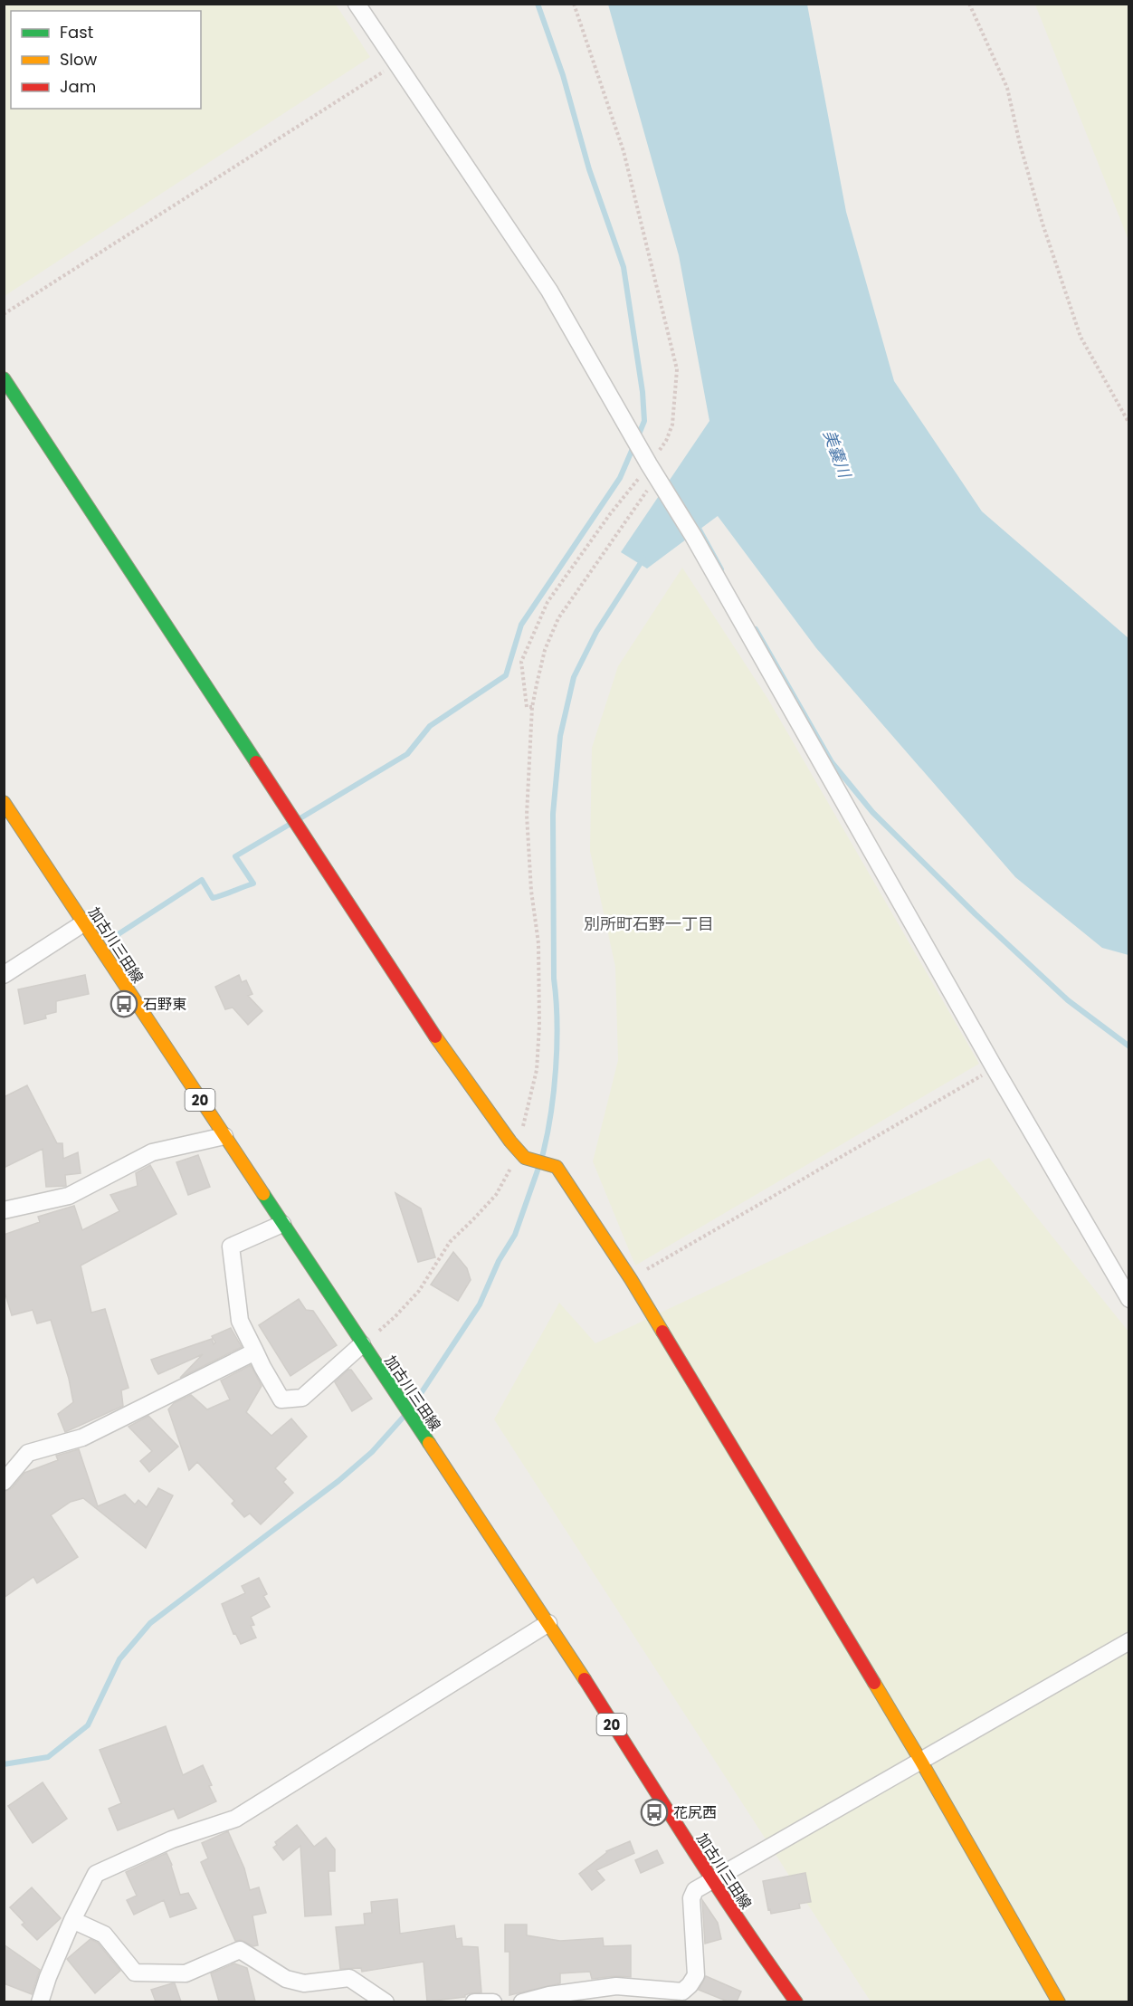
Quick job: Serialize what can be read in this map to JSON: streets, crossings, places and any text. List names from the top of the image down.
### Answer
{
  "streets": {
    "street": ["加古川三田線", "20"]
  },
  "districts": ["別所町石野一丁目"],
  "water": ["美嚢川"],
  "places": {
    "bus stop": ["石野東", "花尻西"]
  },
  "legend": ["Fast", "Slow", "Jam"]
}
